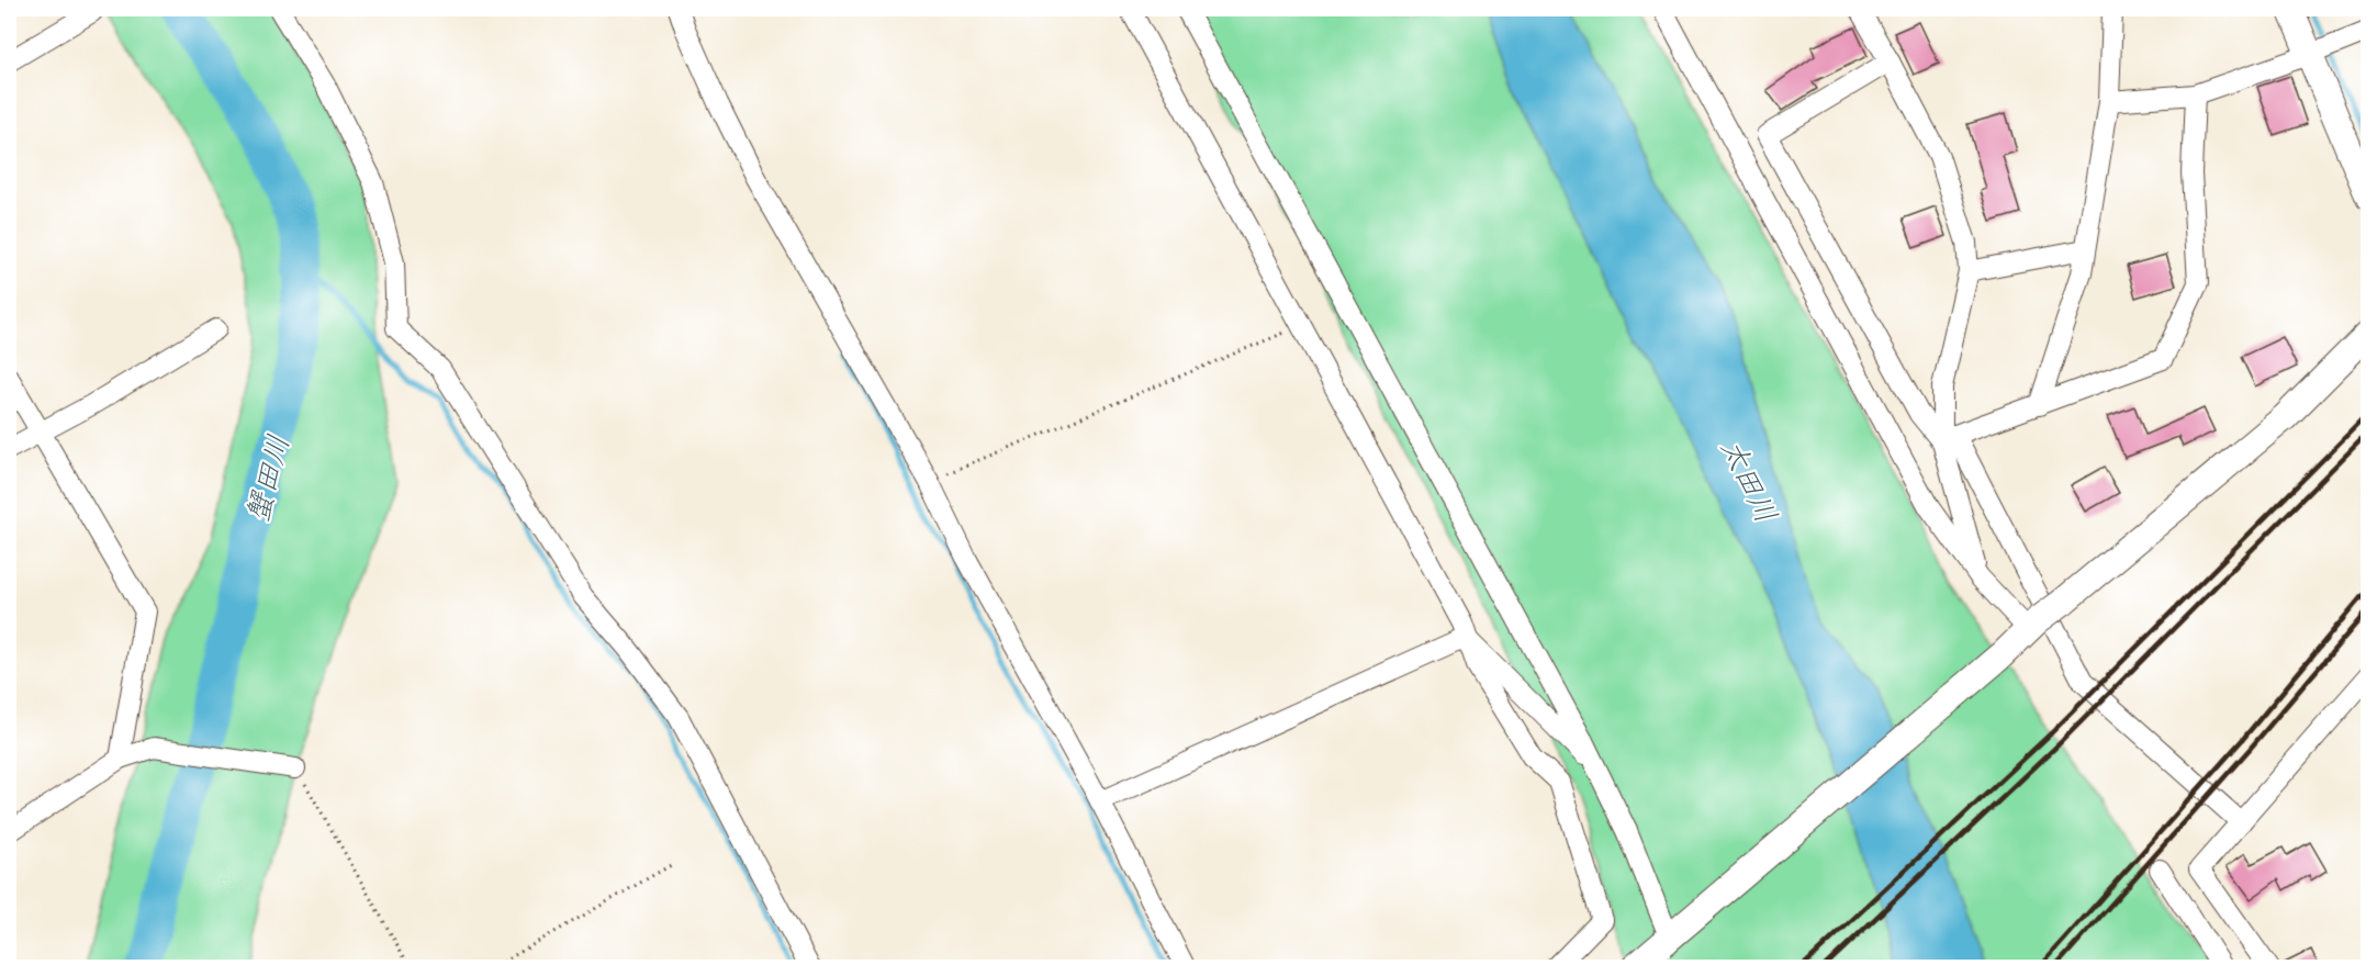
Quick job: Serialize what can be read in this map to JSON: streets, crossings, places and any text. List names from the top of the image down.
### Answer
{
  "water": ["蟹田川", "太田川"]
}
